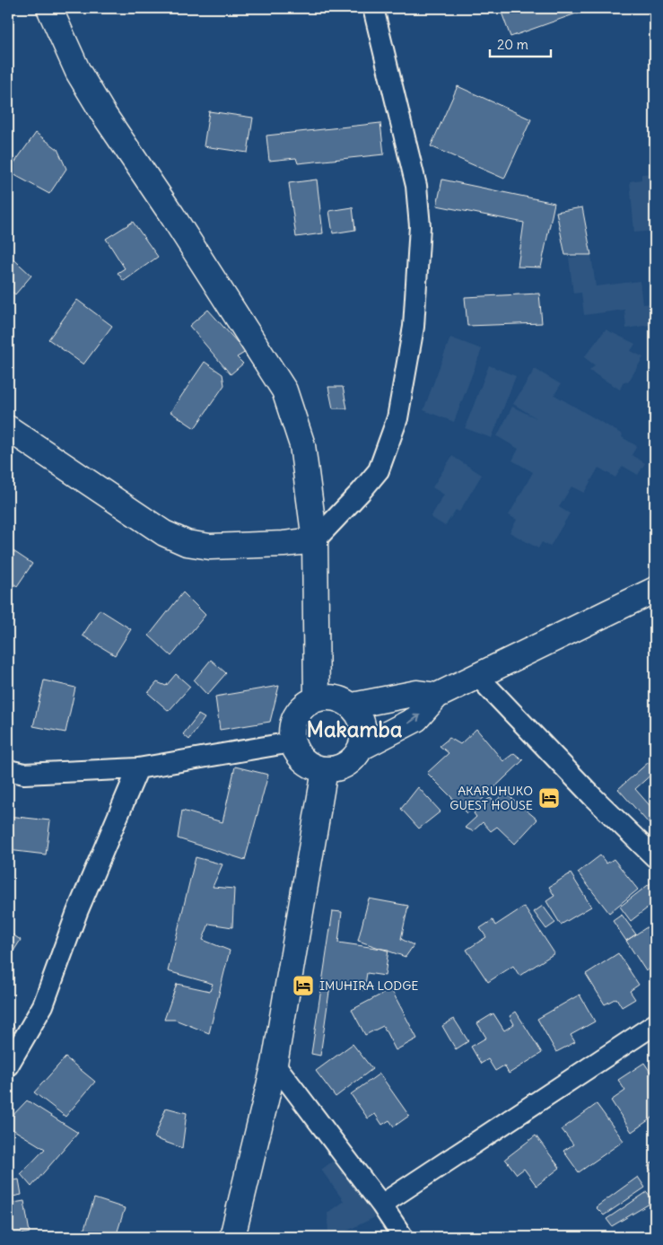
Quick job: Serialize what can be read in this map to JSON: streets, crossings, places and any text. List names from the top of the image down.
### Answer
{
  "districts": ["Makamba"],
  "places": {
    "hotel": ["AKARUHUKO GUEST HOUSE", "IMUHIRA LODGE"]
  },
  "scale_bar": "20 m"
}
